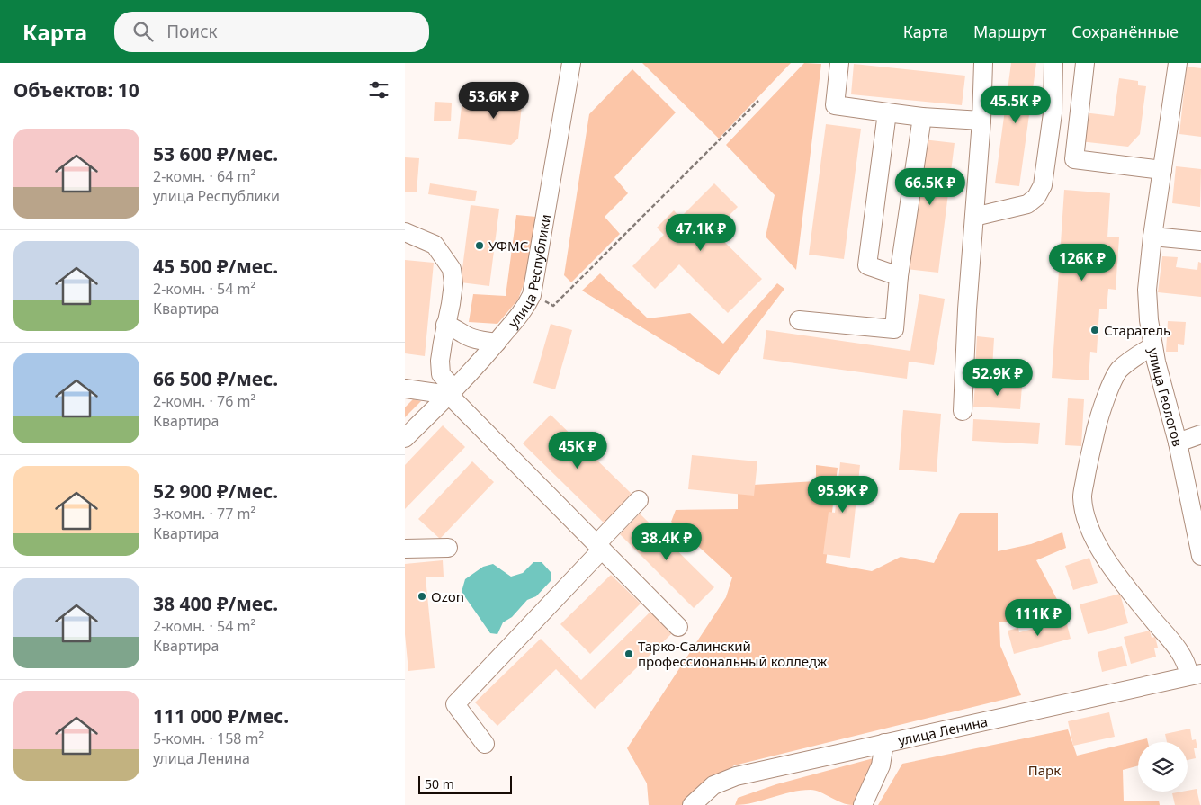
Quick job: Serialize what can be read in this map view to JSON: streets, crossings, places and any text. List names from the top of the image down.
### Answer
{
  "streets": {
    "street": ["улица Республики", "улица Геологов", "улица Ленина"]
  },
  "parks": ["Парк"],
  "places": [
    "УФМС",
    "Старатель",
    "Ozon",
    "Тарко-Салинский профессиональный колледж"
  ],
  "scale_bar": "50 m",
  "page": {
    "header": "Карта",
    "search": "Поиск",
    "nav": ["Карта", "Маршрут", "Сохранённые"],
    "heading": "Объектов: 10",
    "price": [
      "53.6K ₽",
      "45.5K ₽",
      "66.5K ₽",
      "47.1K ₽",
      "126K ₽",
      "52.9K ₽",
      "45K ₽",
      "95.9K ₽",
      "38.4K ₽",
      "111K ₽"
    ],
    "list": [
      {
        "name": "53 600 ₽/мес.",
        "note": "2-комн. · 64 m² · улица Республики"
      },
      {
        "name": "45 500 ₽/мес.",
        "note": "2-комн. · 54 m² · Квартира"
      },
      {
        "name": "66 500 ₽/мес.",
        "note": "2-комн. · 76 m² · Квартира"
      },
      {
        "name": "52 900 ₽/мес.",
        "note": "3-комн. · 77 m² · Квартира"
      },
      {
        "name": "38 400 ₽/мес.",
        "note": "2-комн. · 54 m² · Квартира"
      },
      {
        "name": "111 000 ₽/мес.",
        "note": "5-комн. · 158 m² · улица Ленина"
      }
    ],
    "scale": "50 m"
  }
}
